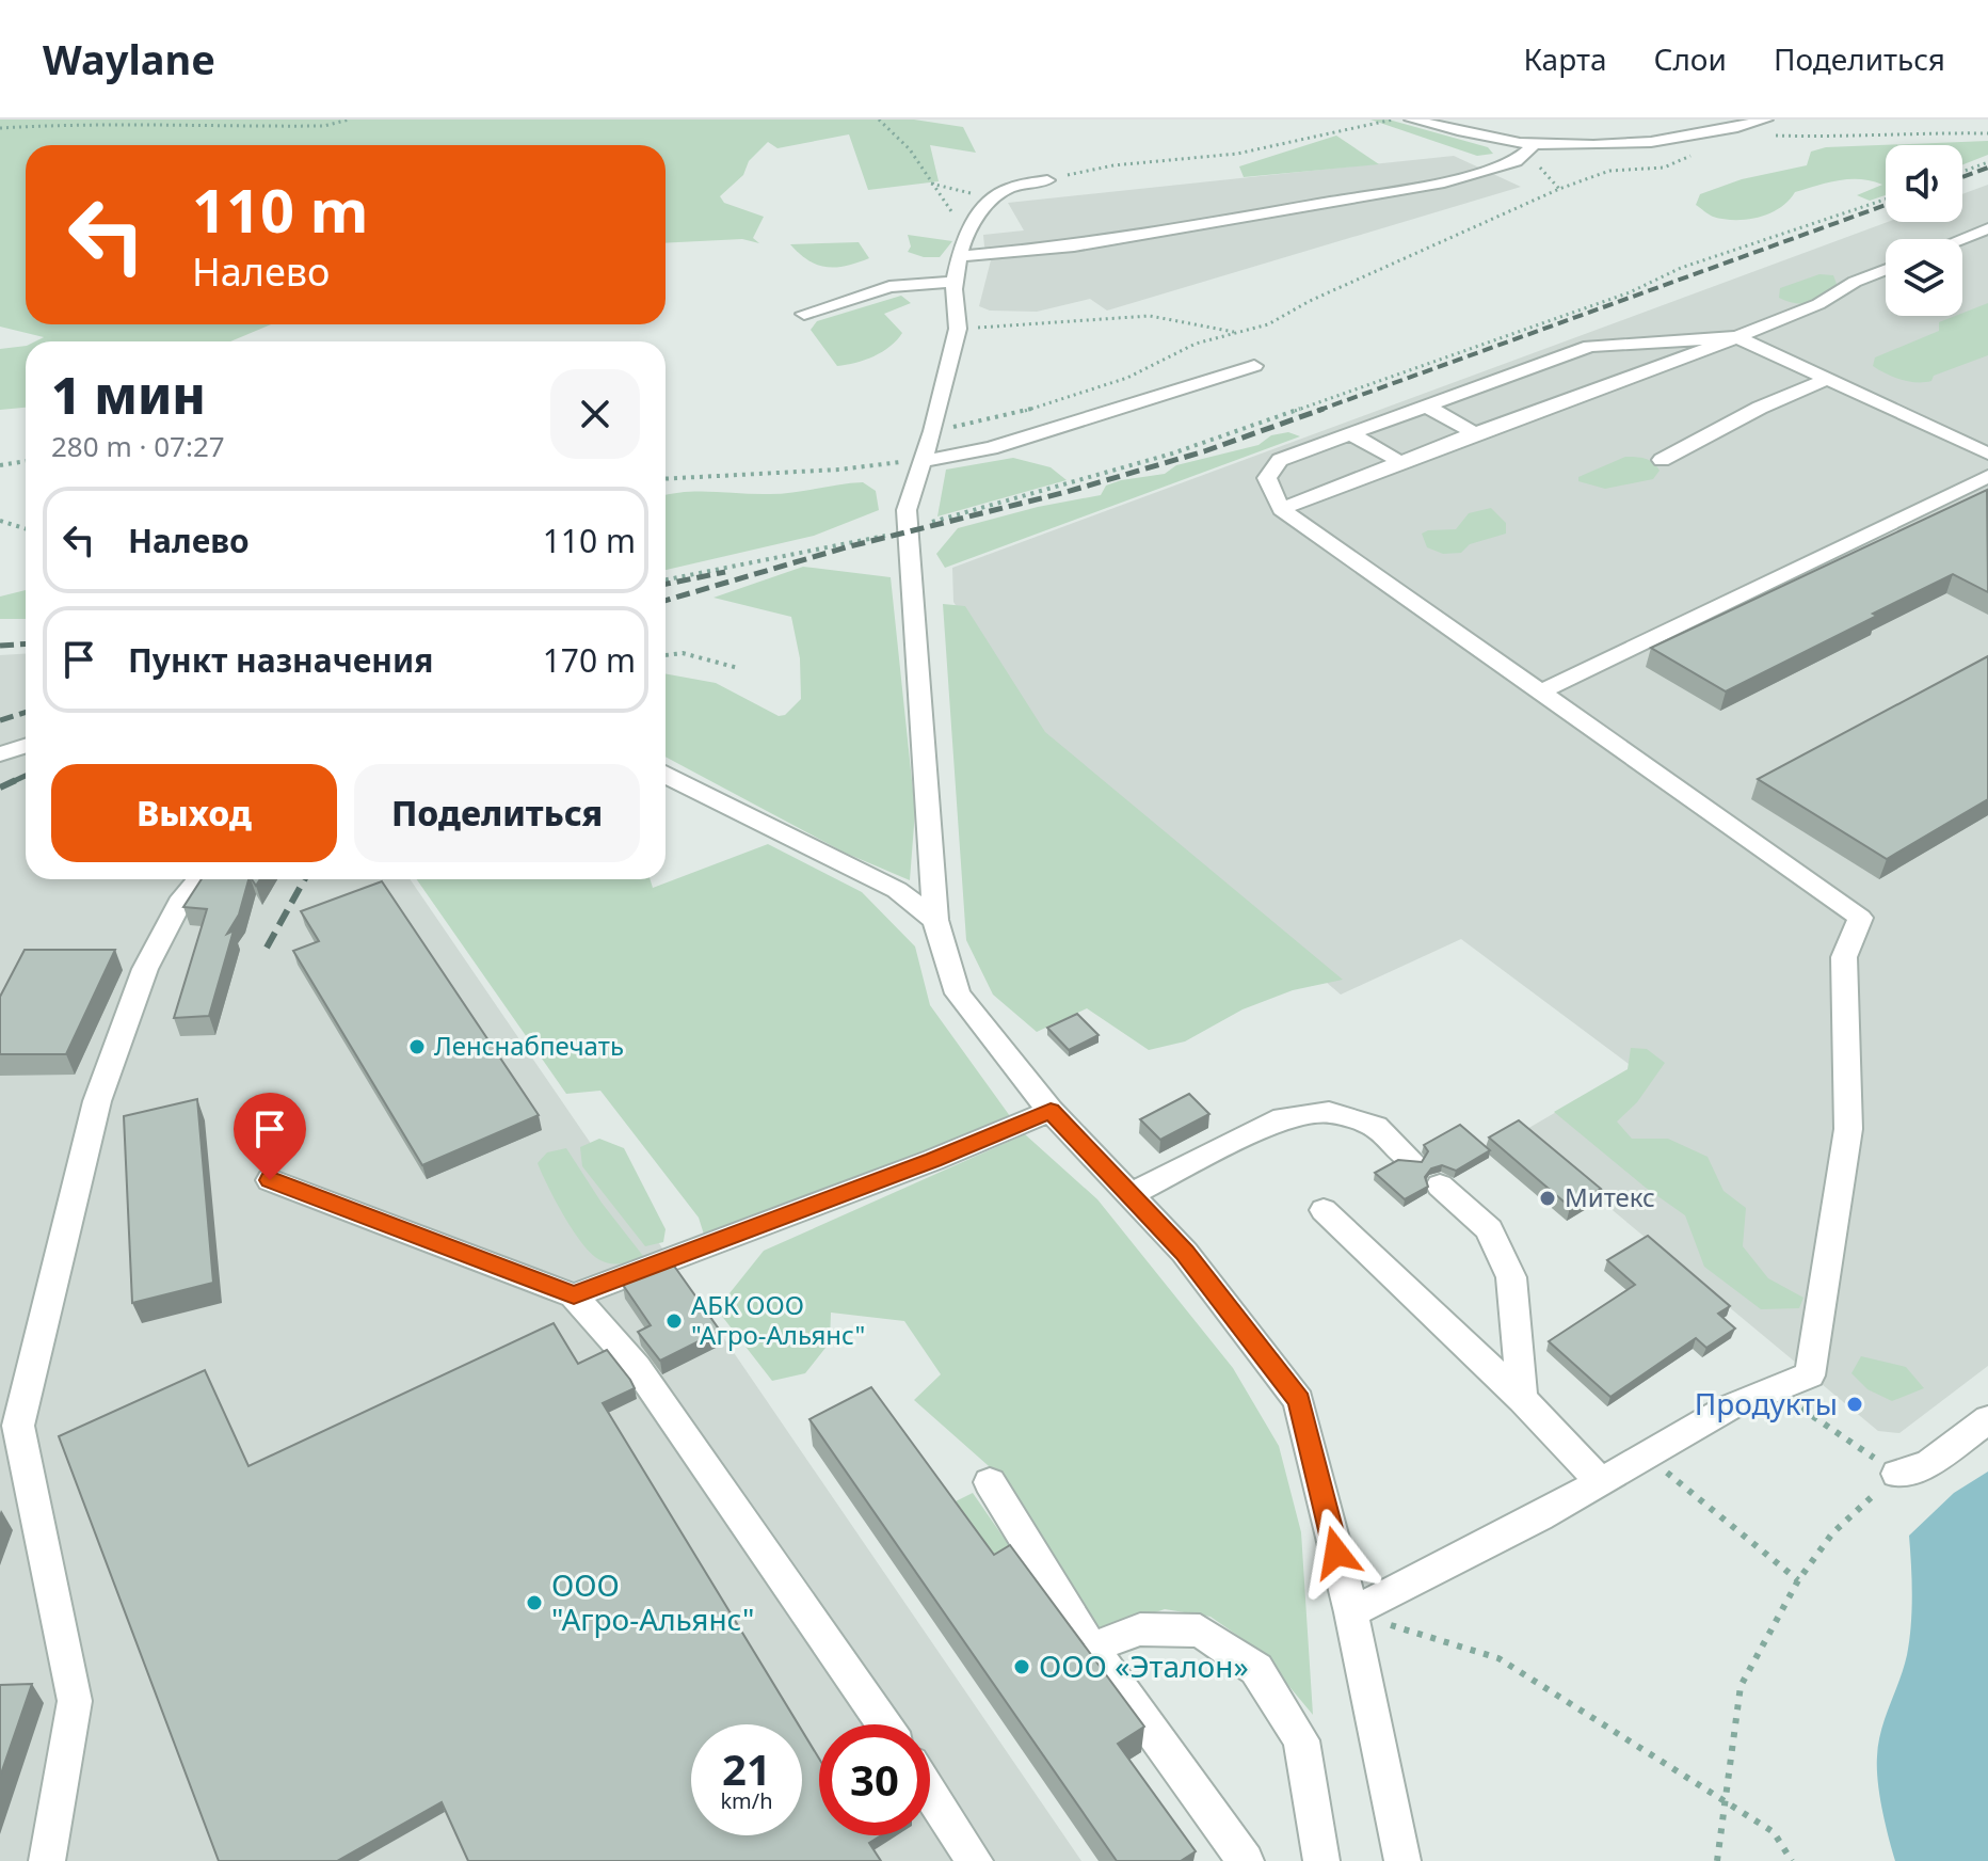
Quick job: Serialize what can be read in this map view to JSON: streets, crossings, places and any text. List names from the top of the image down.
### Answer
{
  "places": [
    "Ленснабпечать",
    "Митекс",
    "АБК ООО \"Агро-Альянс\"",
    "Продукты",
    "ООО \"Агро-Альянс\"",
    "ООО «Эталон»"
  ],
  "page": {
    "header": "Waylane",
    "nav": ["Карта", "Слои", "Поделиться"],
    "turn": ["110 m", "Налево"],
    "heading": ["1 мин", "280 m · 07:27"],
    "list": [
      {
        "name": "Налево",
        "value": "110 m"
      },
      {
        "name": "Пункт назначения",
        "value": "170 m"
      }
    ],
    "buttons": ["Выход", "Поделиться"],
    "speed": "21 km/h",
    "limit": "30"
  }
}
